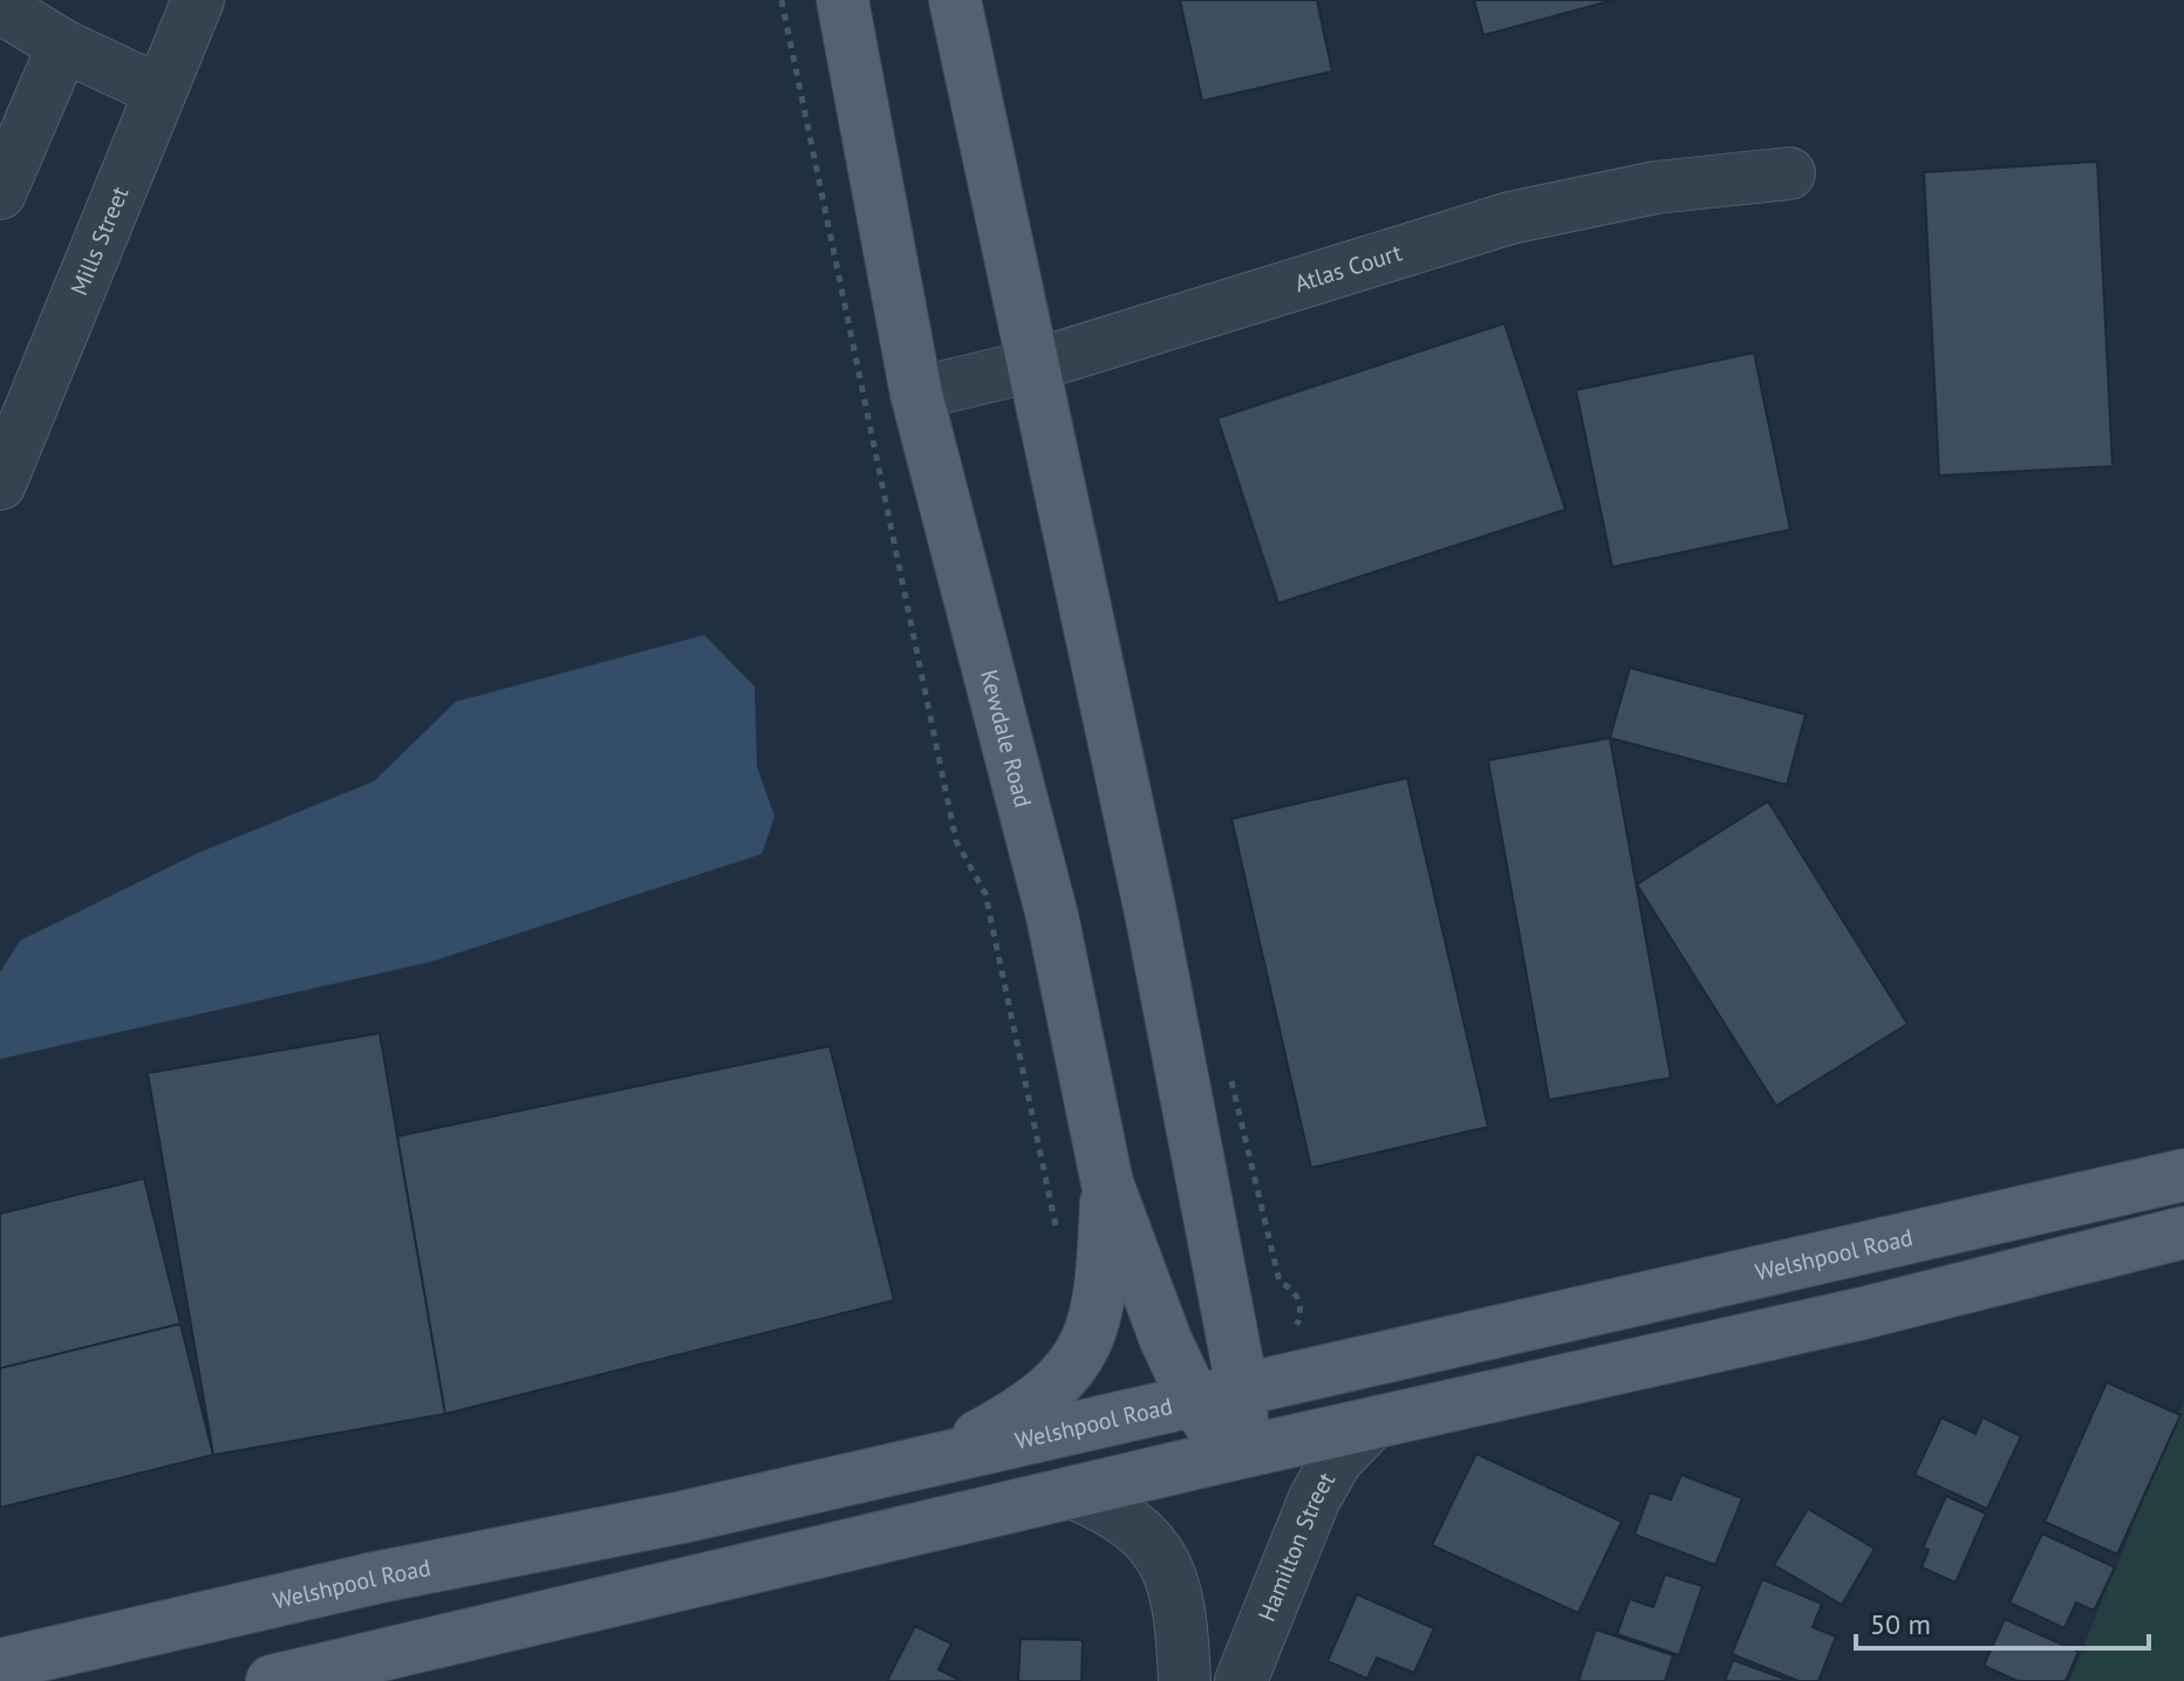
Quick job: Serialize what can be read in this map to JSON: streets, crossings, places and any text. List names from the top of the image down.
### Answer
{
  "streets": {
    "main road": ["Kewdale Road", "Welshpool Road"],
    "street": ["Mills Street", "Atlas Court", "Hamilton Street"]
  },
  "crossings": [
    ["Atlas Court", "Kewdale Road"],
    ["Kewdale Road", "Welshpool Road"]
  ],
  "scale_bar": "50 m"
}
